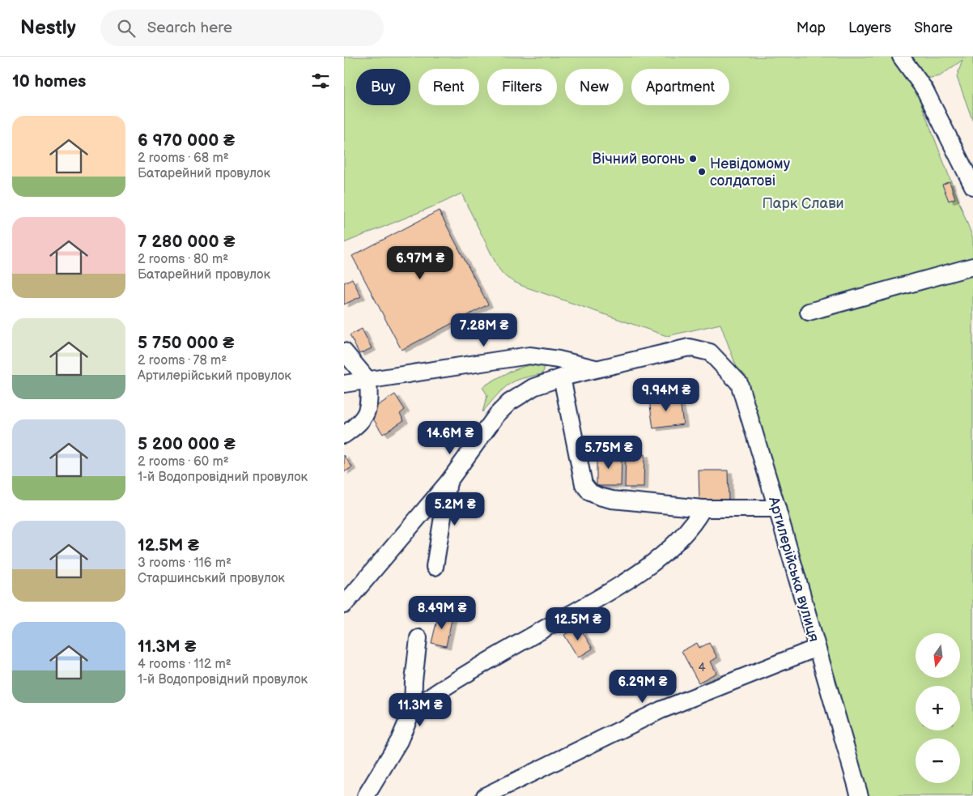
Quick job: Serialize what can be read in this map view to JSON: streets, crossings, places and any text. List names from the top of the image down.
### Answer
{
  "streets": {
    "street": ["Артилерійська вулиця"]
  },
  "parks": ["Парк Слави"],
  "places": ["Вічний вогонь", "Невідомому солдатові"],
  "house_numbers": ["4"],
  "north": "bottom",
  "page": {
    "header": "Nestly",
    "search": "Search here",
    "nav": ["Map", "Layers", "Share"],
    "heading": "10 homes",
    "chip": [
      "Buy",
      "Rent",
      "Filters",
      "New",
      "Apartment"
    ],
    "list": [
      {
        "name": "6 970 000 ₴",
        "note": "2 rooms · 68 m² · Батарейний провулок"
      },
      {
        "name": "7 280 000 ₴",
        "note": "2 rooms · 80 m² · Батарейний провулок"
      },
      {
        "name": "5 750 000 ₴",
        "note": "2 rooms · 78 m² · Артилерійський провулок"
      },
      {
        "name": "5 200 000 ₴",
        "note": "2 rooms · 60 m² · 1-й Водопровідний провулок"
      },
      {
        "name": "12.5M ₴",
        "note": "3 rooms · 116 m² · Старшинський провулок"
      },
      {
        "name": "11.3M ₴",
        "note": "4 rooms · 112 m² · 1-й Водопровідний провулок"
      }
    ],
    "price": [
      "6.97M ₴",
      "7.28M ₴",
      "9.94M ₴",
      "14.6M ₴",
      "5.75M ₴",
      "5.2M ₴",
      "8.49M ₴",
      "12.5M ₴",
      "6.29M ₴",
      "11.3M ₴"
    ],
    "map_buttons": ["+", "−"]
  }
}
